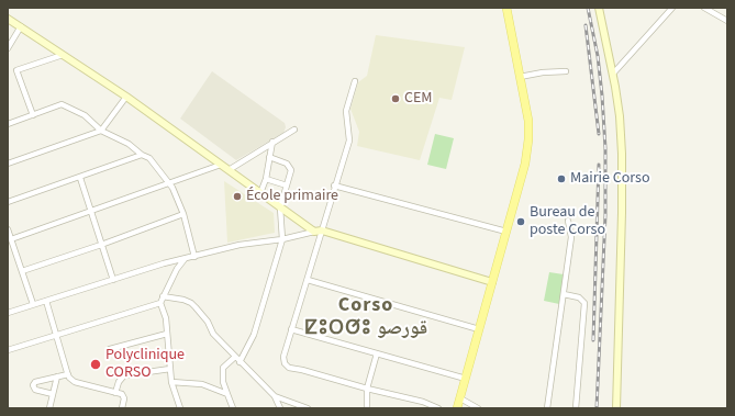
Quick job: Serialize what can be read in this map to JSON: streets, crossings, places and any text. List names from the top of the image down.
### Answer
{
  "districts": ["Corso ⵇⵓⵔⵚⵓ قورصو"],
  "places": [
    "CEM",
    "Mairie Corso",
    "École primaire",
    "Bureau de poste Corso",
    "Polyclinique CORSO"
  ]
}
